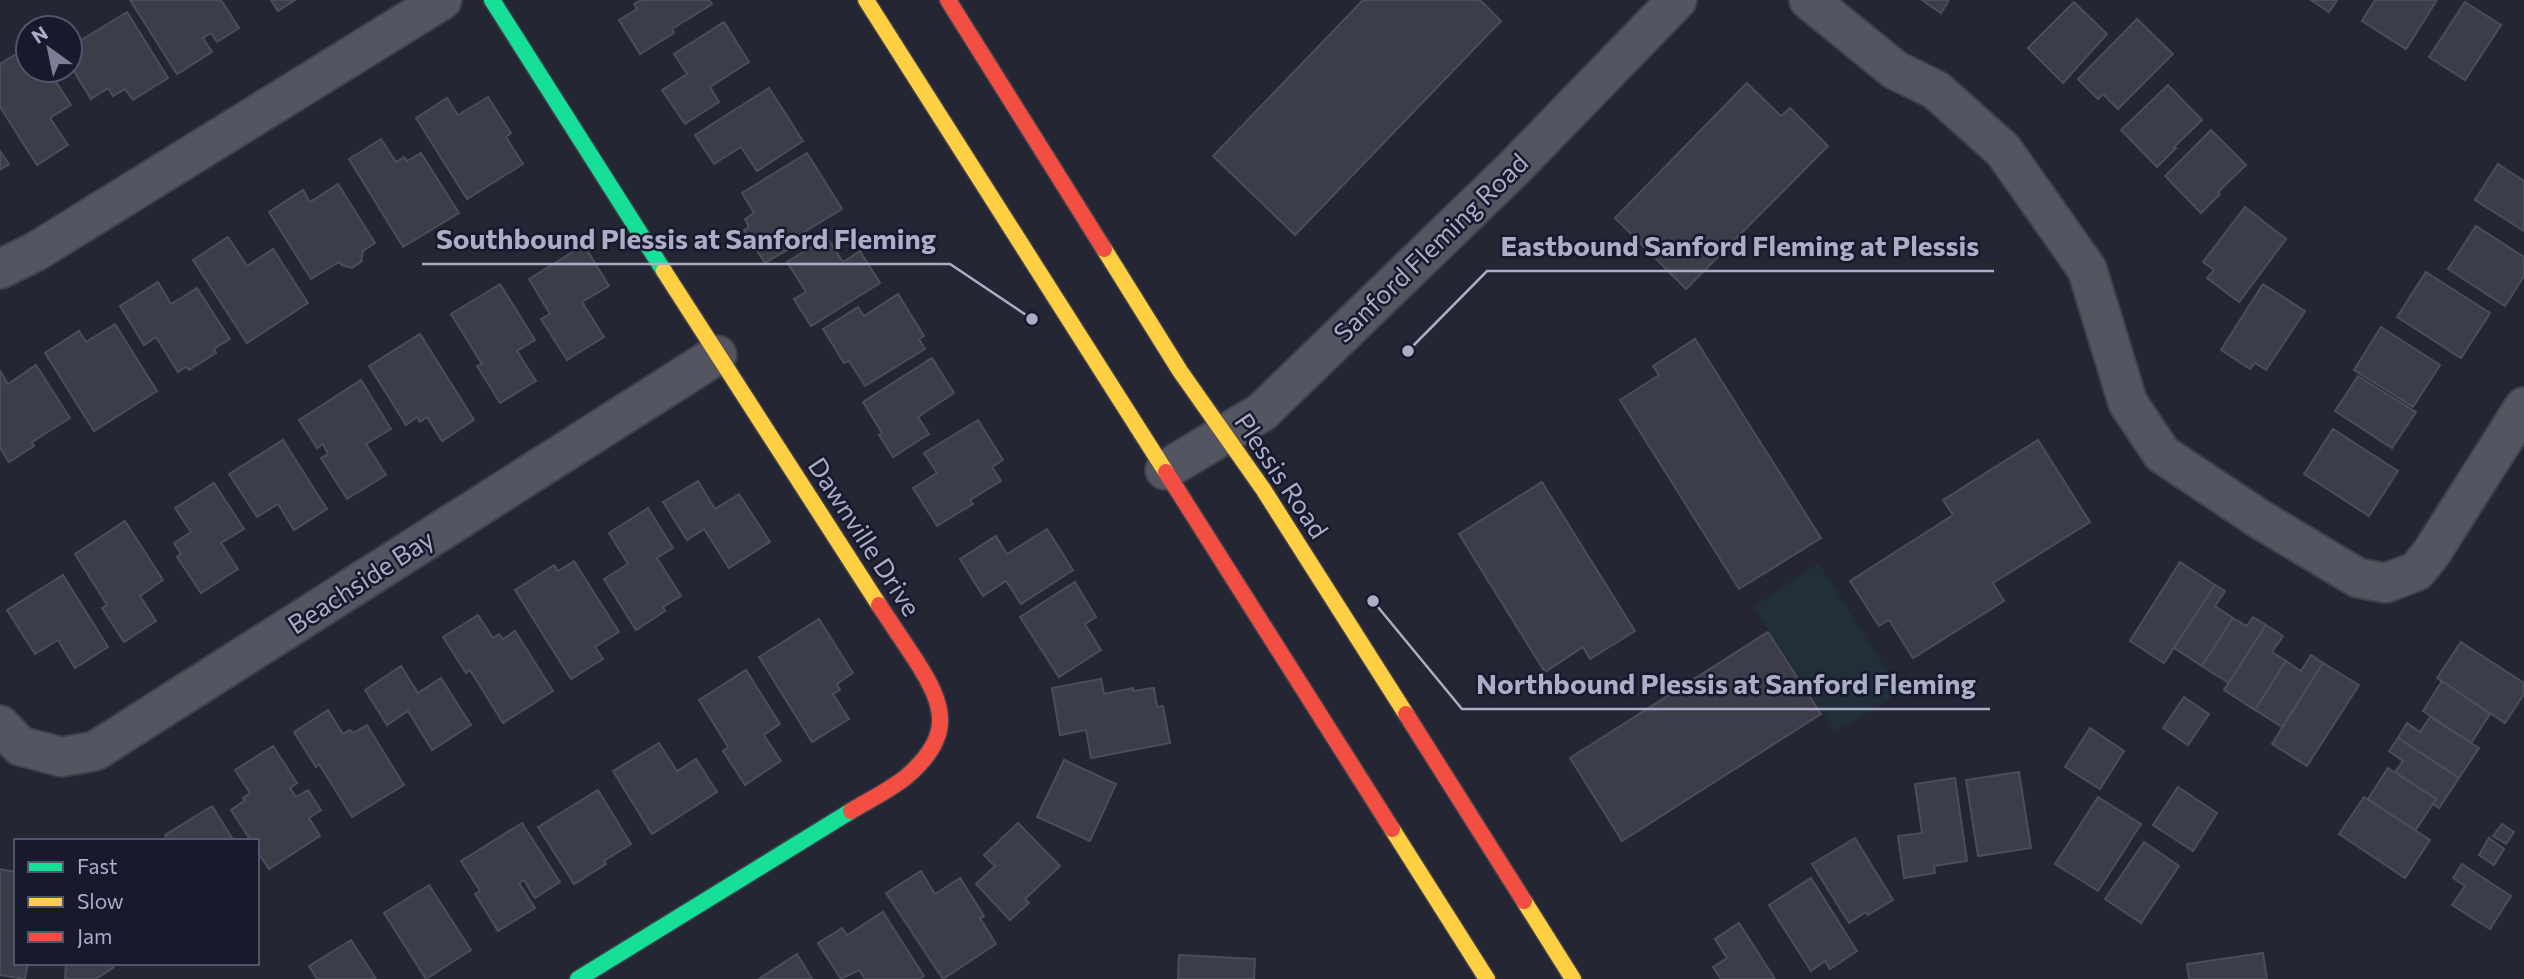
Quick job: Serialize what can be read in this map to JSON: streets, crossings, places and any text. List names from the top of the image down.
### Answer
{
  "streets": {
    "main road": ["Plessis Road", "Dawnville Drive"],
    "street": ["Sanford Fleming Road", "Beachside Bay"]
  },
  "crossings": [
    ["Sanford Fleming Road", "Plessis Road"],
    ["Dawnville Drive", "Beachside Bay"]
  ],
  "places": ["Southbound Plessis at Sanford Fleming", "Eastbound Sanford Fleming at Plessis", "Northbound Plessis at Sanford Fleming"],
  "legend": ["Fast", "Slow", "Jam"],
  "north": "top left"
}
